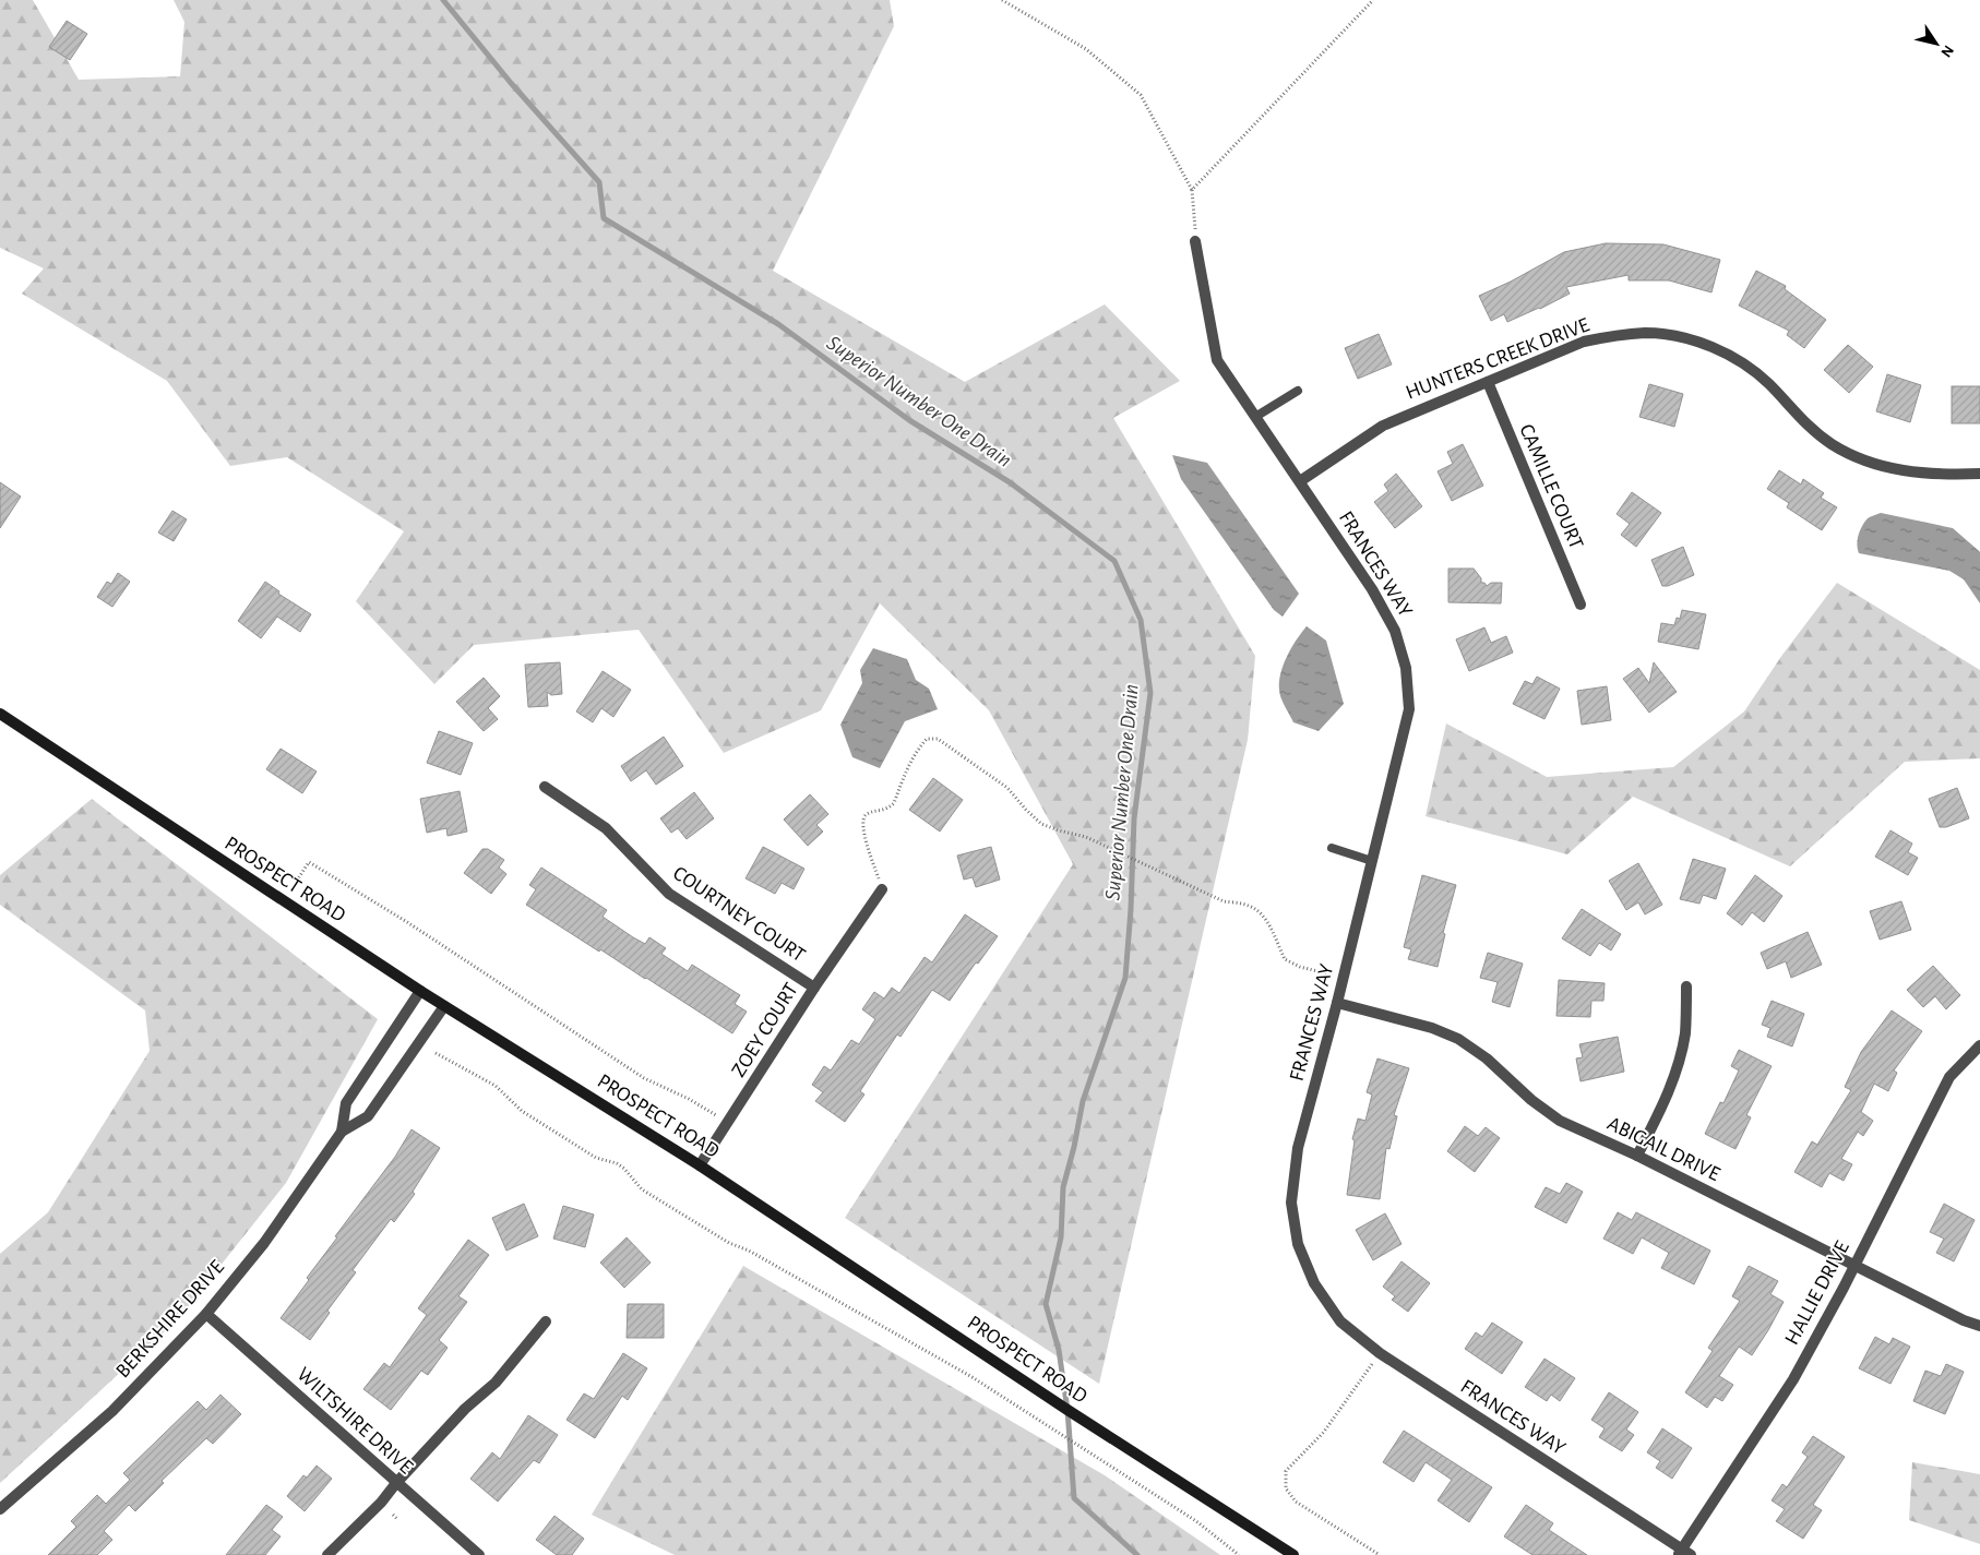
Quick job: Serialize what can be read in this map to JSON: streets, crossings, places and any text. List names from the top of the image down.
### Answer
{
  "streets": {
    "main road": ["PROSPECT ROAD"],
    "street": [
      "HUNTERS CREEK DRIVE",
      "CAMILLE COURT",
      "FRANCES WAY",
      "COURTNEY COURT",
      "ZOEY COURT",
      "ABIGAIL DRIVE",
      "HALLIE DRIVE",
      "BERKSHIRE DRIVE",
      "WILTSHIRE DRIVE"
    ]
  },
  "crossings": [
    ["HUNTERS CREEK DRIVE", "CAMILLE COURT"],
    ["HUNTERS CREEK DRIVE", "FRANCES WAY"],
    ["FRANCES WAY", "ABIGAIL DRIVE"],
    ["FRANCES WAY", "HALLIE DRIVE"],
    ["PROSPECT ROAD", "ZOEY COURT"],
    ["PROSPECT ROAD", "BERKSHIRE DRIVE"],
    ["COURTNEY COURT", "ZOEY COURT"],
    ["ABIGAIL DRIVE", "HALLIE DRIVE"],
    ["BERKSHIRE DRIVE", "WILTSHIRE DRIVE"]
  ],
  "water": ["Superior Number One Drain"],
  "north": "bottom right"
}
